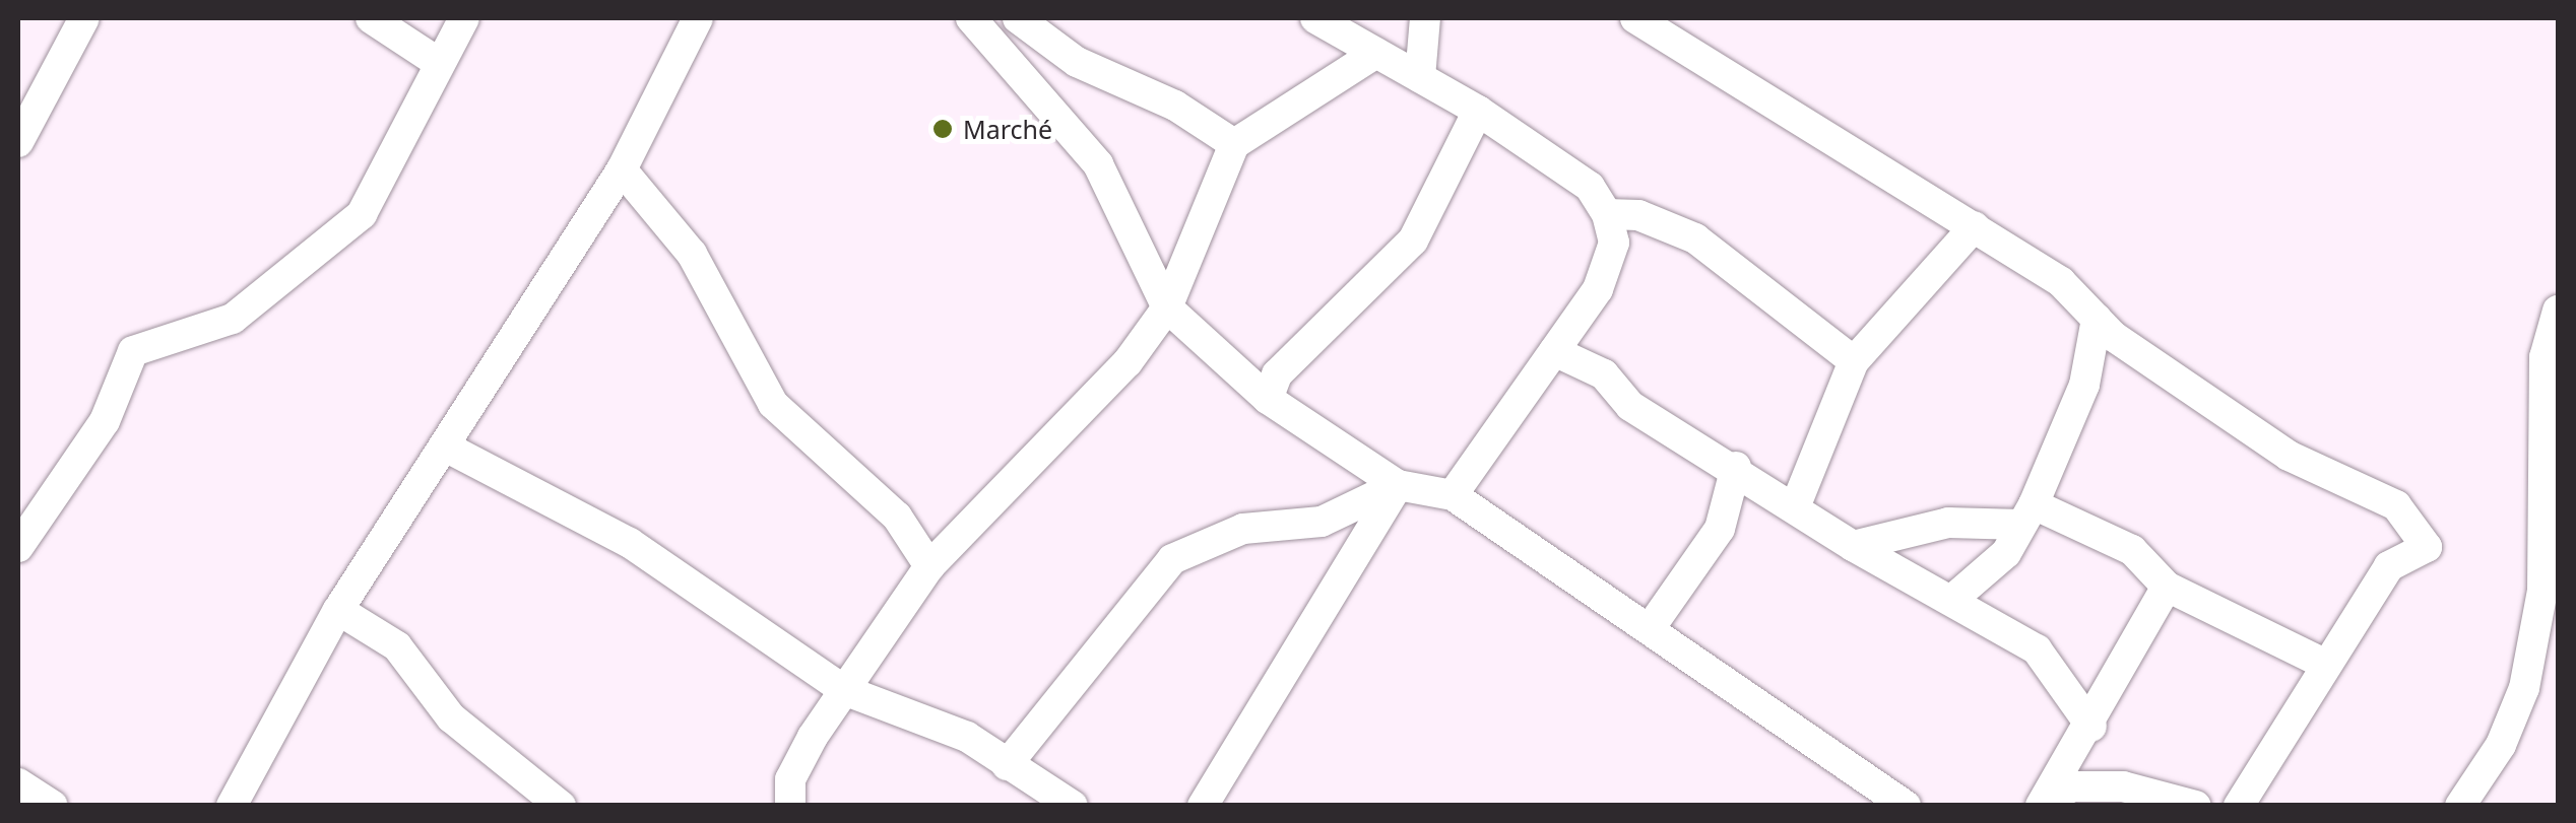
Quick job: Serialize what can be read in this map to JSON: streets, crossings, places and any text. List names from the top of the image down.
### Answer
{
  "places": ["Marché"]
}
